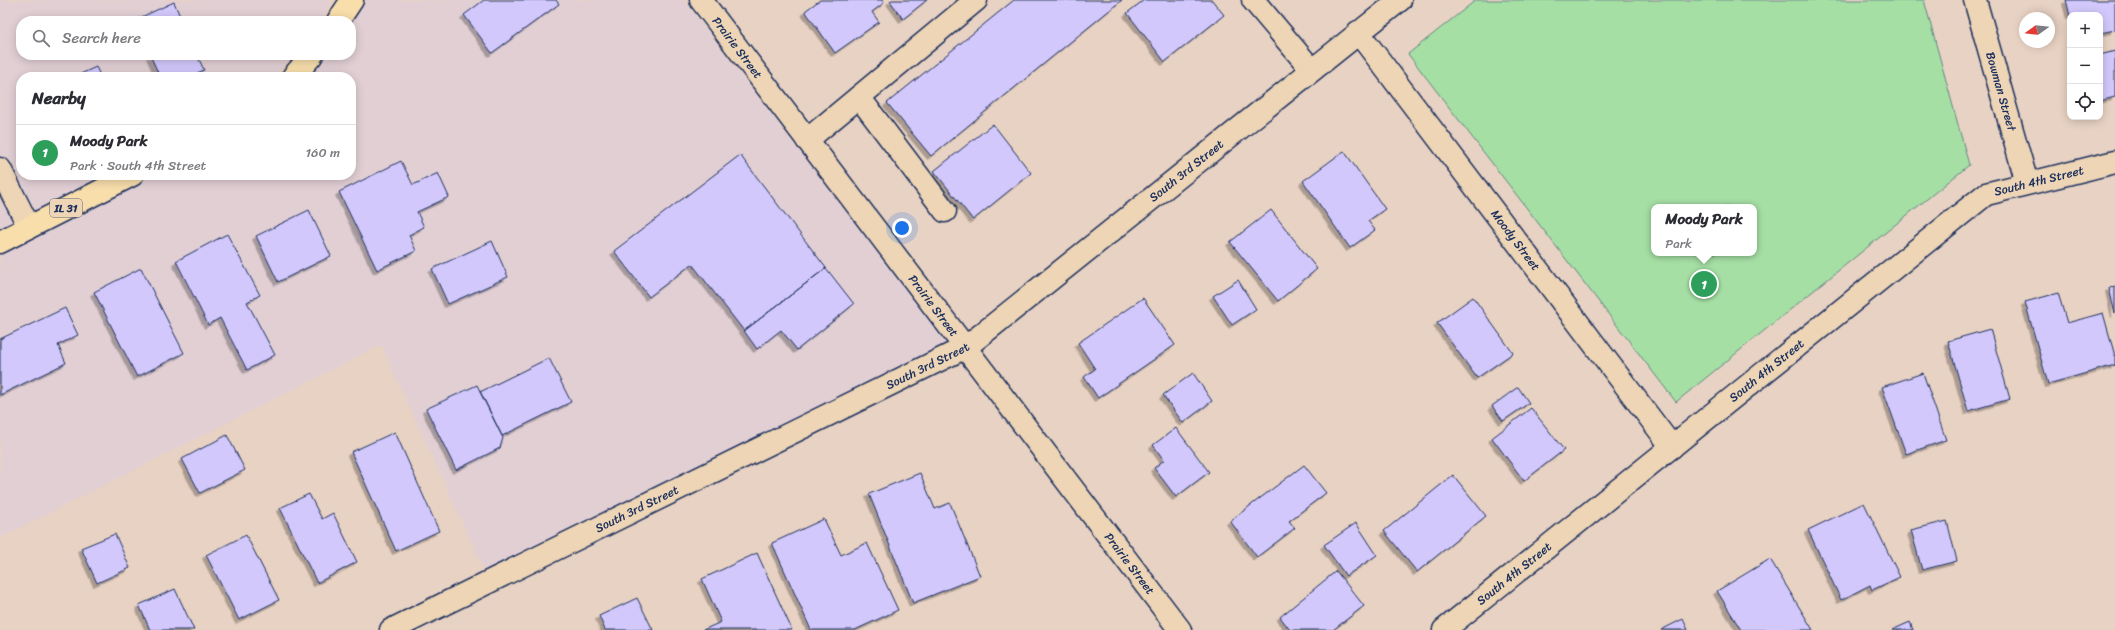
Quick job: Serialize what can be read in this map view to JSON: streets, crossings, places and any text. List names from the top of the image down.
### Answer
{
  "streets": {
    "main road": ["IL 31"],
    "street": [
      "Prairie Street",
      "Bowman Street",
      "South 3rd Street",
      "South 4th Street",
      "Moody Street"
    ]
  },
  "crossings": [
    ["Prairie Street", "South 3rd Street"],
    ["Bowman Street", "South 4th Street"],
    ["South 3rd Street", "Moody Street"],
    ["South 4th Street", "Moody Street"]
  ],
  "north": "left",
  "page": {
    "map_buttons": ["+", "−"],
    "search": "Search here",
    "heading": "Nearby",
    "list": [
      {
        "mark": "1",
        "name": "Moody Park",
        "note": "Park · South 4th Street",
        "value": "160 m"
      }
    ],
    "popup": ["Moody Park", "Park"],
    "pins": "1"
  }
}
